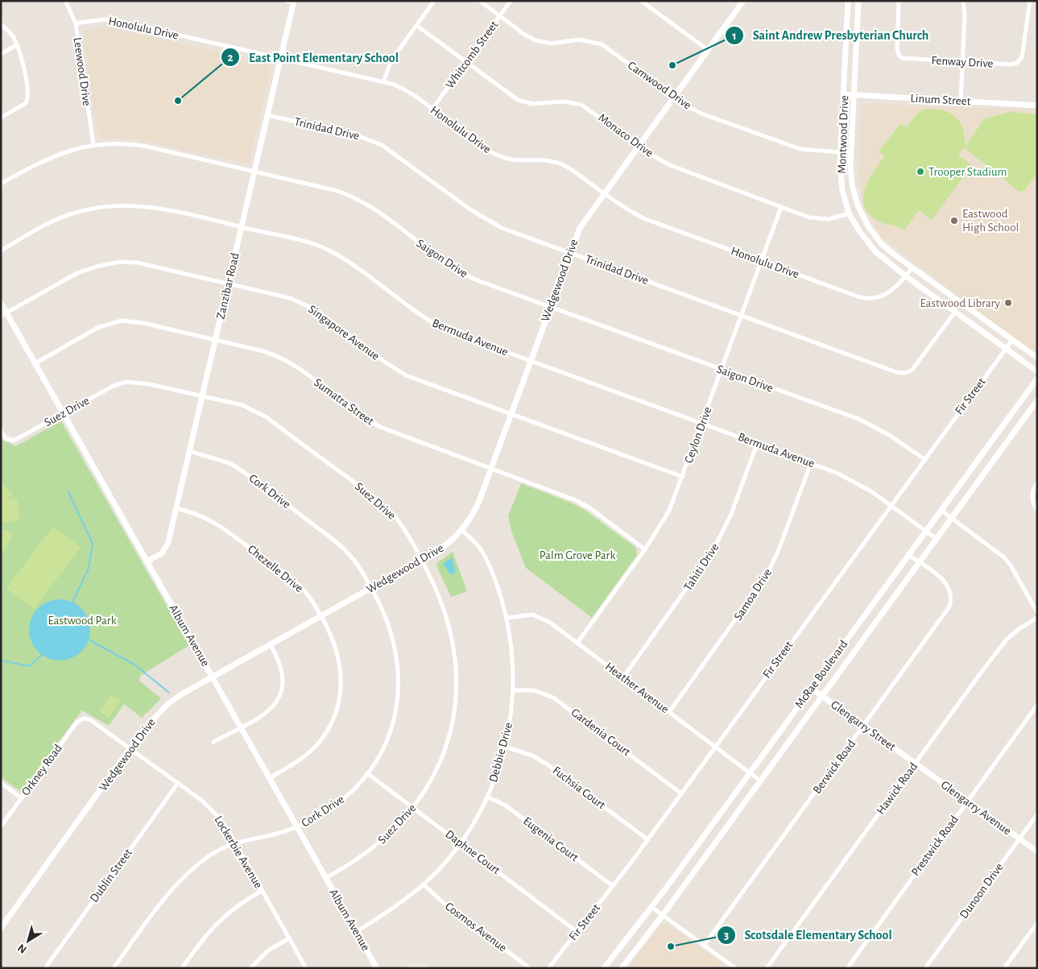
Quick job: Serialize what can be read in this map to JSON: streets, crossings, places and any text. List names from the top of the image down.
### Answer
{
  "streets": {
    "street": [
      "Honolulu Drive",
      "Whitcomb Street",
      "Fenway Drive",
      "Leewood Drive",
      "Camwood Drive",
      "Linum Street",
      "Trinidad Drive",
      "Montwood Drive",
      "Monaco Drive",
      "Saigon Drive",
      "Wedgewood Drive",
      "Zanzibar Road",
      "Singapore Avenue",
      "Bermuda Avenue",
      "Fir Street",
      "Sumatra Street",
      "Suez Drive",
      "Ceylon Drive",
      "Cork Drive",
      "Tahiti Drive",
      "Chezelle Drive",
      "Samoa Drive",
      "Album Avenue",
      "McRae Boulevard",
      "Heather Avenue",
      "Glengarry Street",
      "Gardenia Court",
      "Debbie Drive",
      "Berwick Road",
      "Orkney Road",
      "Fuchsia Court",
      "Hawick Road",
      "Glengarry Avenue",
      "Eugenia Court",
      "Prestwick Road",
      "Lockerbie Avenue",
      "Daphne Court",
      "Dublin Street",
      "Dunoon Drive",
      "Cosmos Avenue"
    ]
  },
  "crossings": [
    ["Honolulu Drive", "Whitcomb Street"],
    ["Honolulu Drive", "Leewood Drive"],
    ["Honolulu Drive", "Montwood Drive"],
    ["Honolulu Drive", "Wedgewood Drive"],
    ["Honolulu Drive", "Zanzibar Road"],
    ["Honolulu Drive", "Ceylon Drive"],
    ["Whitcomb Street", "Camwood Drive"],
    ["Whitcomb Street", "Monaco Drive"],
    ["Leewood Drive", "Saigon Drive"],
    ["Camwood Drive", "Montwood Drive"],
    ["Camwood Drive", "Wedgewood Drive"],
    ["Linum Street", "Montwood Drive"],
    ["Trinidad Drive", "Montwood Drive"],
    ["Trinidad Drive", "Wedgewood Drive"],
    ["Trinidad Drive", "Zanzibar Road"],
    ["Trinidad Drive", "Ceylon Drive"],
    ["Montwood Drive", "Monaco Drive"],
    ["Montwood Drive", "Fir Street"],
    ["Monaco Drive", "Wedgewood Drive"],
    ["Monaco Drive", "Ceylon Drive"],
    ["Saigon Drive", "Wedgewood Drive"],
    ["Saigon Drive", "Zanzibar Road"],
    ["Saigon Drive", "Fir Street"],
    ["Saigon Drive", "Ceylon Drive"],
    ["Wedgewood Drive", "Singapore Avenue"],
    ["Wedgewood Drive", "Bermuda Avenue"],
    ["Wedgewood Drive", "Sumatra Street"],
    ["Wedgewood Drive", "Suez Drive"],
    ["Wedgewood Drive", "Cork Drive"],
    ["Wedgewood Drive", "Chezelle Drive"],
    ["Wedgewood Drive", "Album Avenue"],
    ["Wedgewood Drive", "Debbie Drive"],
    ["Wedgewood Drive", "Lockerbie Avenue"],
    ["Zanzibar Road", "Singapore Avenue"],
    ["Zanzibar Road", "Bermuda Avenue"],
    ["Zanzibar Road", "Sumatra Street"],
    ["Zanzibar Road", "Suez Drive"],
    ["Zanzibar Road", "Cork Drive"],
    ["Zanzibar Road", "Chezelle Drive"],
    ["Zanzibar Road", "Album Avenue"],
    ["Singapore Avenue", "Ceylon Drive"],
    ["Singapore Avenue", "Album Avenue"],
    ["Bermuda Avenue", "Fir Street"],
    ["Bermuda Avenue", "Ceylon Drive"],
    ["Bermuda Avenue", "Tahiti Drive"],
    ["Bermuda Avenue", "Samoa Drive"],
    ["Bermuda Avenue", "McRae Boulevard"],
    ["Fir Street", "Heather Avenue"],
    ["Fir Street", "Gardenia Court"],
    ["Fir Street", "Fuchsia Court"],
    ["Fir Street", "Eugenia Court"],
    ["Fir Street", "Daphne Court"],
    ["Sumatra Street", "Ceylon Drive"],
    ["Sumatra Street", "Album Avenue"],
    ["Suez Drive", "Album Avenue"],
    ["Suez Drive", "Daphne Court"],
    ["Ceylon Drive", "Heather Avenue"],
    ["Cork Drive", "Album Avenue"],
    ["Cork Drive", "Lockerbie Avenue"],
    ["Cork Drive", "Daphne Court"],
    ["Tahiti Drive", "Heather Avenue"],
    ["Chezelle Drive", "Album Avenue"],
    ["Samoa Drive", "Heather Avenue"],
    ["Album Avenue", "Debbie Drive"],
    ["McRae Boulevard", "Heather Avenue"],
    ["McRae Boulevard", "Glengarry Street"],
    ["McRae Boulevard", "Berwick Road"],
    ["Heather Avenue", "Debbie Drive"],
    ["Glengarry Street", "Berwick Road"],
    ["Glengarry Street", "Hawick Road"],
    ["Glengarry Street", "Glengarry Avenue"],
    ["Gardenia Court", "Debbie Drive"],
    ["Debbie Drive", "Fuchsia Court"],
    ["Debbie Drive", "Eugenia Court"],
    ["Debbie Drive", "Daphne Court"],
    ["Debbie Drive", "Cosmos Avenue"],
    ["Orkney Road", "Lockerbie Avenue"],
    ["Hawick Road", "Glengarry Avenue"],
    ["Glengarry Avenue", "Prestwick Road"],
    ["Glengarry Avenue", "Dunoon Drive"],
    ["Lockerbie Avenue", "Dublin Street"]
  ],
  "parks": ["Palm Grove Park", "Eastwood Park"],
  "places": [
    "Saint Andrew Presbyterian Church",
    "East Point Elementary School",
    "Trooper Stadium",
    "Eastwood High School",
    "Eastwood Library",
    "Scotsdale Elementary School"
  ],
  "north": "bottom left"
}
